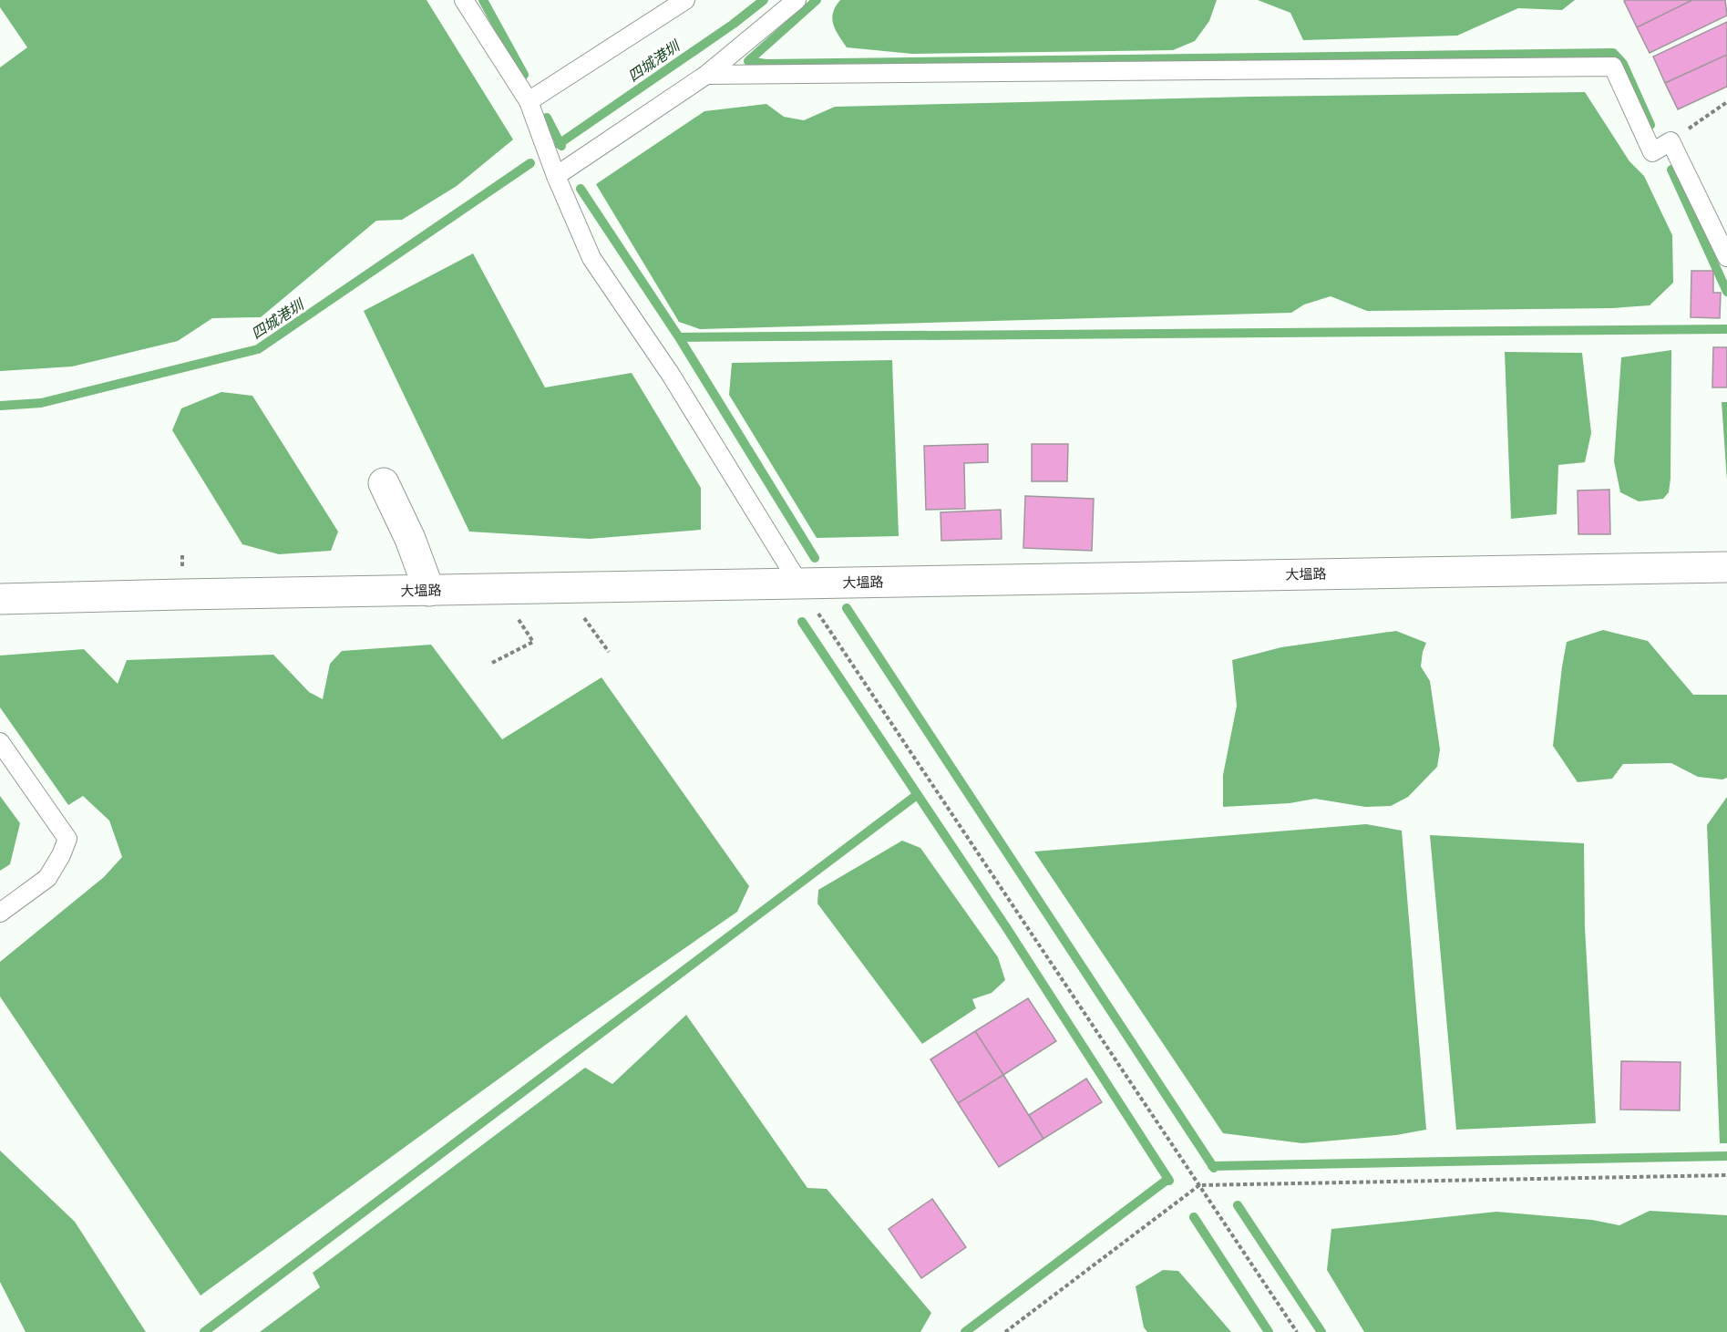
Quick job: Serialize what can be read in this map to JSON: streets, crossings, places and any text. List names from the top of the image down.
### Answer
{
  "streets": {
    "street": ["大塭路"]
  },
  "water": ["四城港圳"]
}
